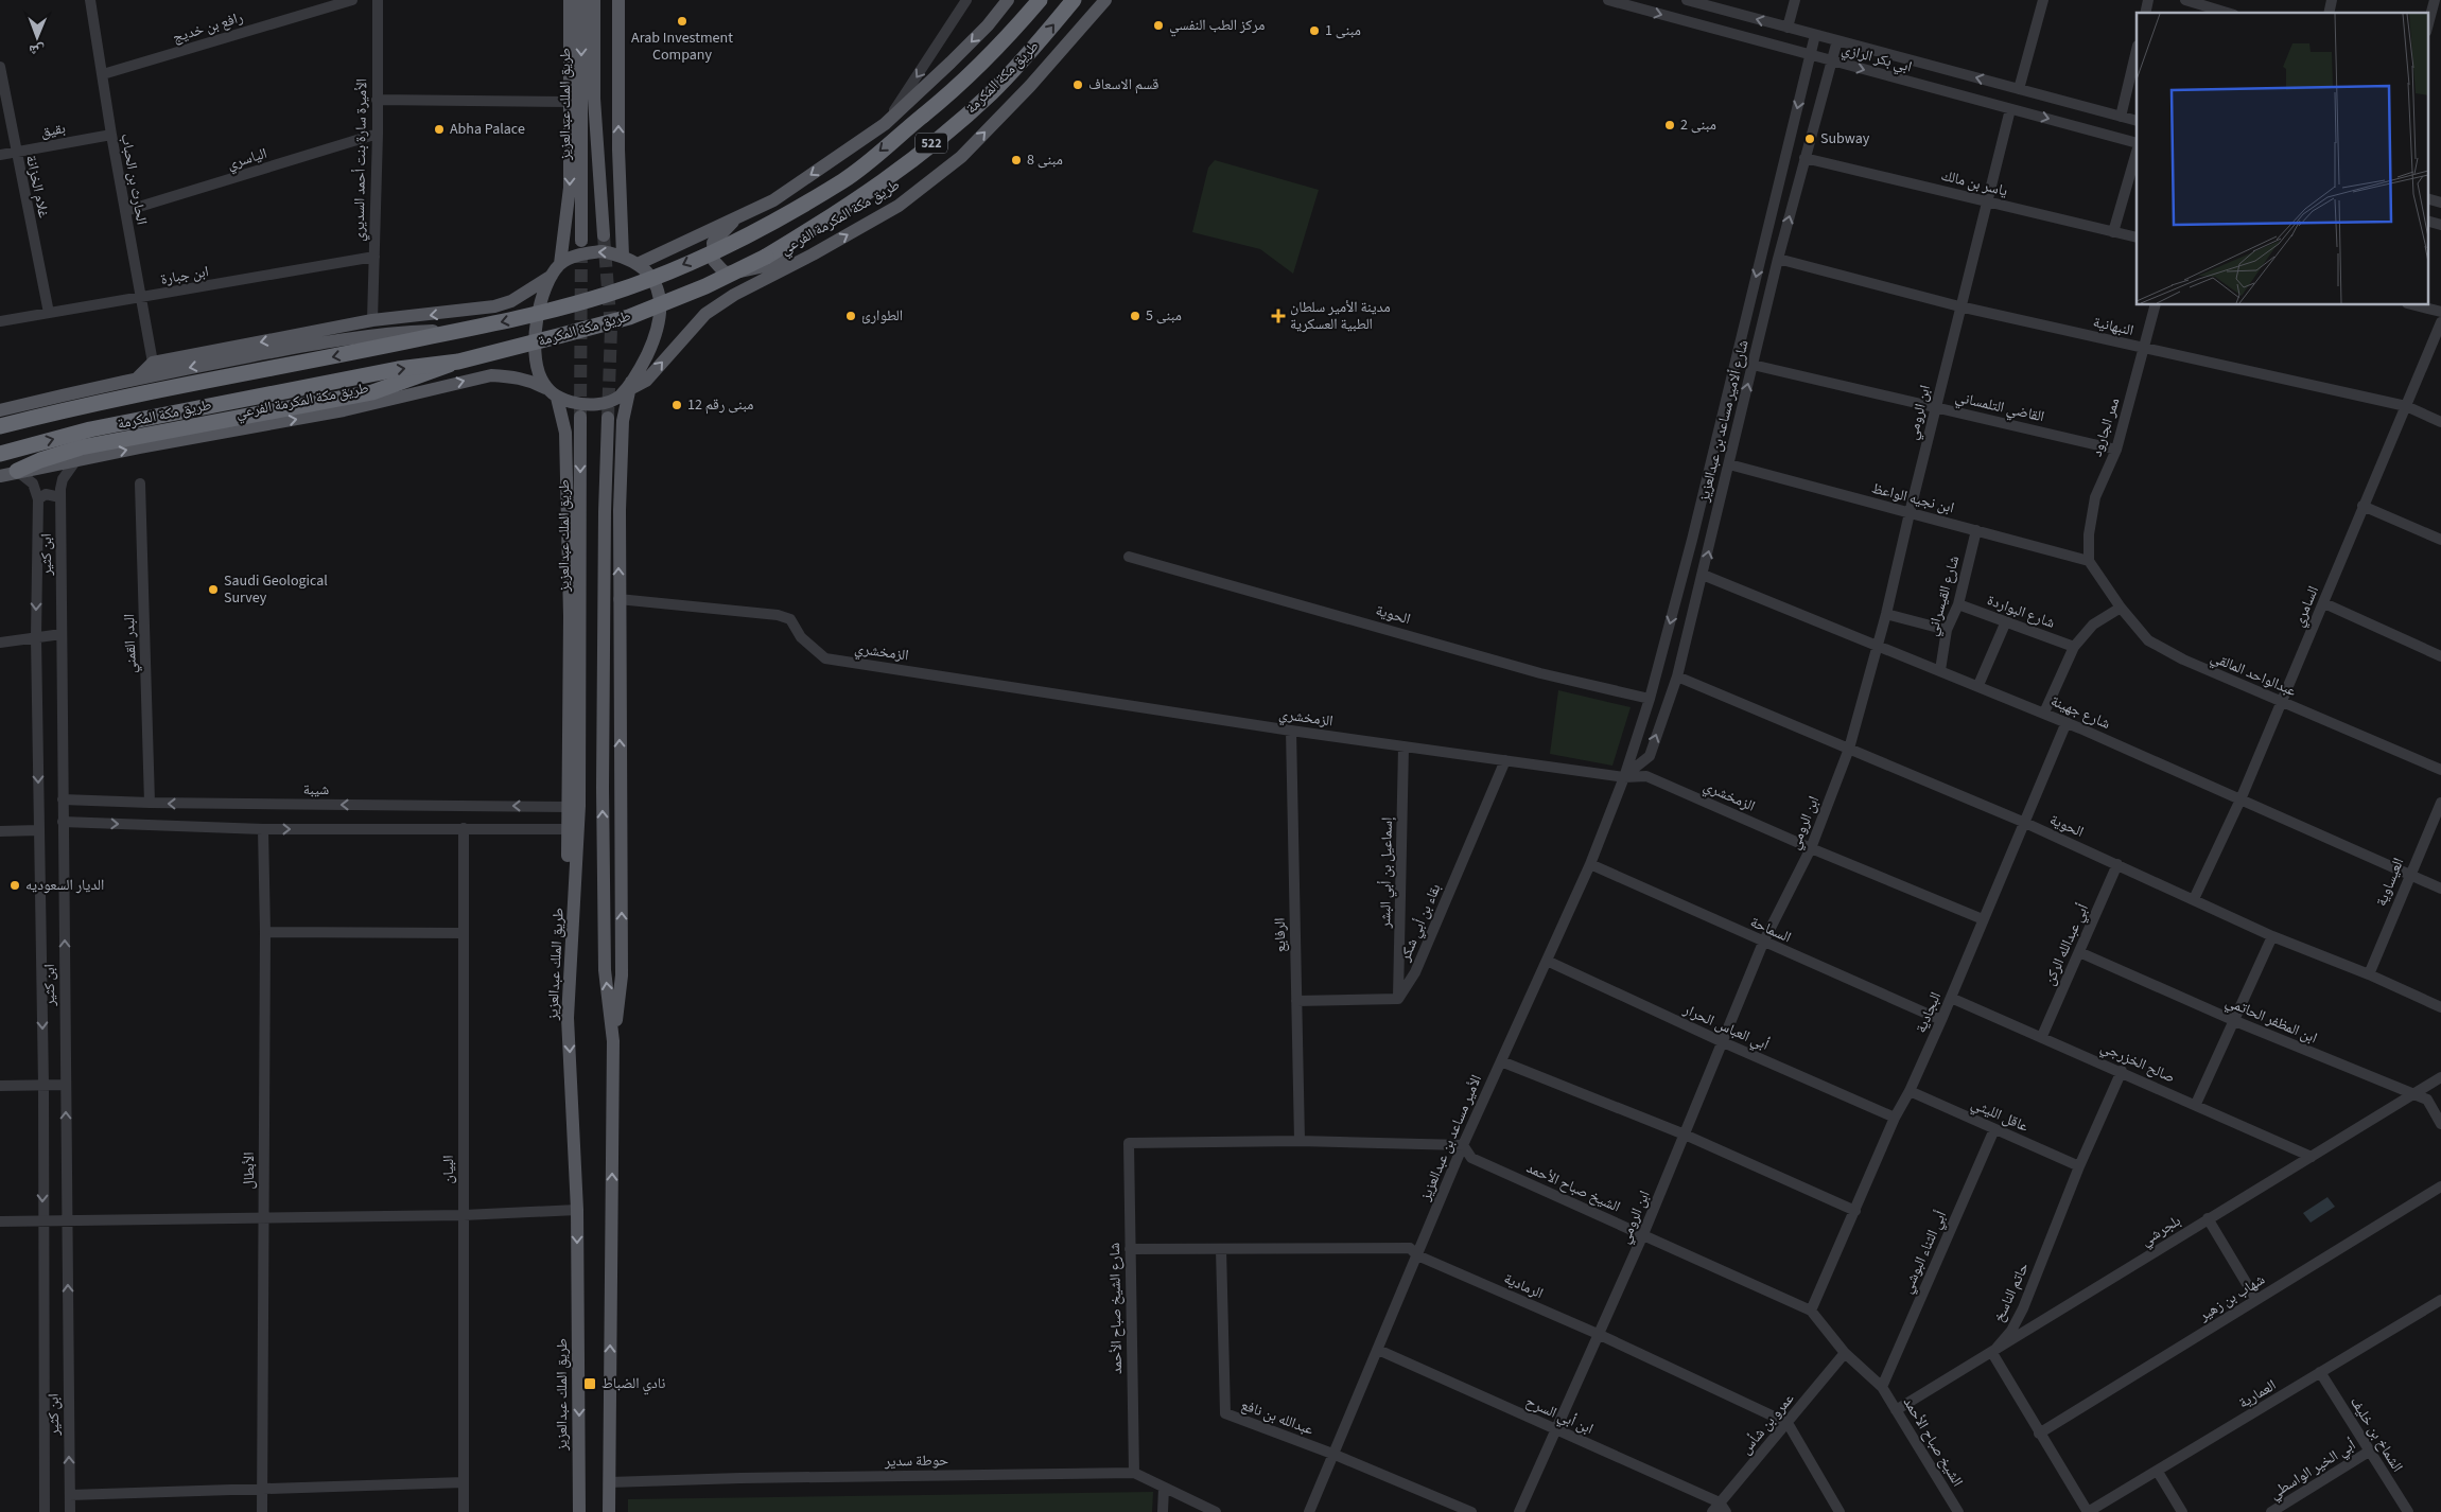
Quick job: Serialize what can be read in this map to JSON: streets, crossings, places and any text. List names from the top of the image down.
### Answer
{
  "streets": {
    "highway": ["طريق مكة المكرمة", "522"],
    "main road": ["طريق الملك عبدالعزيز", "طريق مكة المكرمة الفرعي"],
    "street": [
      "رافع بن خديج",
      "ابي بكر الرازي",
      "بقيق",
      "الياسري",
      "الأميرة سارة بنت أحمد السديري",
      "الحارث بن الحباب",
      "ياسر بن مالك",
      "غلام الخزانة",
      "ابن جبارة",
      "النبهانية",
      "القاضي التلمساني",
      "ابن الرومي",
      "شارع ألامير مساعد بن عبدالعزيز",
      "ممر الجارود",
      "ابن نجيه الواعظ",
      "ابن كثير",
      "شارع القيسراني",
      "السامري",
      "شارع البواردة",
      "الحوية",
      "البدر القمني",
      "الزمخشري",
      "عبدالواحد المالقي",
      "شارع جهينة",
      "شيبة",
      "إسماعيل بن أبي البشر",
      "العيساوية",
      "بقاء بن أبي شكر",
      "السماحة",
      "الرفايع",
      "أبي عبدالله الركن",
      "البجادية",
      "ابن المظفر الحاتمي",
      "أبي العباس الحرار",
      "صالح الخزرجي",
      "عاقل الليثي",
      "الأمير مساعد بن عبدالعزيز",
      "البيان",
      "الأبطال",
      "الشيخ صباح الأحمد",
      "بلجرشي",
      "أبي الثناء البوشي",
      "الرمادية",
      "حاتم الناسخ",
      "شهاب بن زهير",
      "شارع الشيخ صباح الأحمد",
      "العمارية",
      "ابن أبي السرح",
      "عبدالله بن نافع",
      "عمرو بن شأس",
      "الشماخ بن خليف",
      "حوطة سدير",
      "أبي الخير الواسطي"
    ]
  },
  "crossings": [
    ["رافع بن خديج", "الحارث بن الحباب"],
    ["ابي بكر الرازي", "ابن الرومي"],
    ["ابي بكر الرازي", "شارع ألامير مساعد بن عبدالعزيز"],
    ["ابي بكر الرازي", "الأمير مساعد بن عبدالعزيز"],
    ["بقيق", "الحارث بن الحباب"],
    ["بقيق", "غلام الخزانة"],
    ["الياسري", "الأميرة سارة بنت أحمد السديري"],
    ["الياسري", "الحارث بن الحباب"],
    ["الأميرة سارة بنت أحمد السديري", "ابن جبارة"],
    ["الحارث بن الحباب", "ابن جبارة"],
    ["ياسر بن مالك", "ابن الرومي"],
    ["ياسر بن مالك", "شارع ألامير مساعد بن عبدالعزيز"],
    ["غلام الخزانة", "ابن جبارة"],
    ["طريق مكة المكرمة الفرعي", "ابن كثير"],
    ["النبهانية", "ابن الرومي"],
    ["النبهانية", "شارع ألامير مساعد بن عبدالعزيز"],
    ["النبهانية", "ممر الجارود"],
    ["النبهانية", "السامري"],
    ["القاضي التلمساني", "ابن الرومي"],
    ["القاضي التلمساني", "شارع ألامير مساعد بن عبدالعزيز"],
    ["القاضي التلمساني", "ممر الجارود"],
    ["ابن الرومي", "ابن نجيه الواعظ"],
    ["ابن الرومي", "الحوية"],
    ["ابن الرومي", "الزمخشري"],
    ["ابن الرومي", "شارع جهينة"],
    ["ابن الرومي", "السماحة"],
    ["ابن الرومي", "أبي العباس الحرار"],
    ["ابن الرومي", "الشيخ صباح الأحمد"],
    ["ابن الرومي", "الرمادية"],
    ["ابن الرومي", "ابن أبي السرح"],
    ["شارع ألامير مساعد بن عبدالعزيز", "ابن نجيه الواعظ"],
    ["شارع ألامير مساعد بن عبدالعزيز", "الحوية"],
    ["شارع ألامير مساعد بن عبدالعزيز", "الزمخشري"],
    ["شارع ألامير مساعد بن عبدالعزيز", "شارع جهينة"],
    ["شارع ألامير مساعد بن عبدالعزيز", "الأمير مساعد بن عبدالعزيز"],
    ["ممر الجارود", "ابن نجيه الواعظ"],
    ["ممر الجارود", "عبدالواحد المالقي"],
    ["ابن نجيه الواعظ", "شارع القيسراني"],
    ["ابن نجيه الواعظ", "عبدالواحد المالقي"],
    ["ابن كثير", "شيبة"],
    ["شارع القيسراني", "شارع البواردة"],
    ["شارع القيسراني", "شارع جهينة"],
    ["السامري", "الحوية"],
    ["السامري", "عبدالواحد المالقي"],
    ["السامري", "شارع جهينة"],
    ["الحوية", "العيساوية"],
    ["الحوية", "أبي عبدالله الركن"],
    ["الحوية", "البجادية"],
    ["الحوية", "الأمير مساعد بن عبدالعزيز"],
    ["البدر القمني", "شيبة"],
    ["الزمخشري", "إسماعيل بن أبي البشر"],
    ["الزمخشري", "بقاء بن أبي شكر"],
    ["الزمخشري", "الرفايع"],
    ["الزمخشري", "البجادية"],
    ["الزمخشري", "الأمير مساعد بن عبدالعزيز"],
    ["شارع جهينة", "العيساوية"],
    ["شارع جهينة", "البجادية"],
    ["إسماعيل بن أبي البشر", "بقاء بن أبي شكر"],
    ["السماحة", "البجادية"],
    ["السماحة", "الأمير مساعد بن عبدالعزيز"],
    ["الرفايع", "شارع الشيخ صباح الأحمد"],
    ["أبي عبدالله الركن", "ابن المظفر الحاتمي"],
    ["أبي عبدالله الركن", "صالح الخزرجي"],
    ["البجادية", "أبي العباس الحرار"],
    ["البجادية", "صالح الخزرجي"],
    ["البجادية", "عاقل الليثي"],
    ["البجادية", "الشيخ صباح الأحمد"],
    ["ابن المظفر الحاتمي", "بلجرشي"],
    ["أبي العباس الحرار", "الأمير مساعد بن عبدالعزيز"],
    ["صالح الخزرجي", "بلجرشي"],
    ["صالح الخزرجي", "حاتم الناسخ"],
    ["عاقل الليثي", "أبي الثناء البوشي"],
    ["عاقل الليثي", "حاتم الناسخ"],
    ["الأمير مساعد بن عبدالعزيز", "الشيخ صباح الأحمد"],
    ["الأمير مساعد بن عبدالعزيز", "الرمادية"],
    ["الأمير مساعد بن عبدالعزيز", "ابن أبي السرح"],
    ["الأمير مساعد بن عبدالعزيز", "عبدالله بن نافع"],
    ["الشيخ صباح الأحمد", "بلجرشي"],
    ["الشيخ صباح الأحمد", "أبي الثناء البوشي"],
    ["الشيخ صباح الأحمد", "عمرو بن شأس"],
    ["بلجرشي", "حاتم الناسخ"],
    ["الرمادية", "شارع الشيخ صباح الأحمد"],
    ["الرمادية", "عبدالله بن نافع"],
    ["الرمادية", "عمرو بن شأس"],
    ["شارع الشيخ صباح الأحمد", "حوطة سدير"],
    ["العمارية", "الشماخ بن خليف"],
    ["ابن أبي السرح", "عمرو بن شأس"],
    ["الشماخ بن خليف", "أبي الخير الواسطي"]
  ],
  "one_way": ["شارع ألامير مساعد بن عبدالعزيز", "الأمير مساعد بن عبدالعزيز"],
  "places": {
    "other": [
      "Arab Investment Company",
      "مركز الطب النفسي",
      "مبنى 1",
      "قسم الاسعاف",
      "مبنى 2",
      "Abha Palace",
      "Subway",
      "مبنى 8",
      "الطوارئ",
      "مبنى 5",
      "مبنى رقم 12",
      "Saudi Geological Survey",
      "الديار السعوديه"
    ],
    "health": ["مدينة الأمير سلطان الطبية العسكرية"],
    "transit": ["نادي الضباط"]
  },
  "north": "bottom"
}
